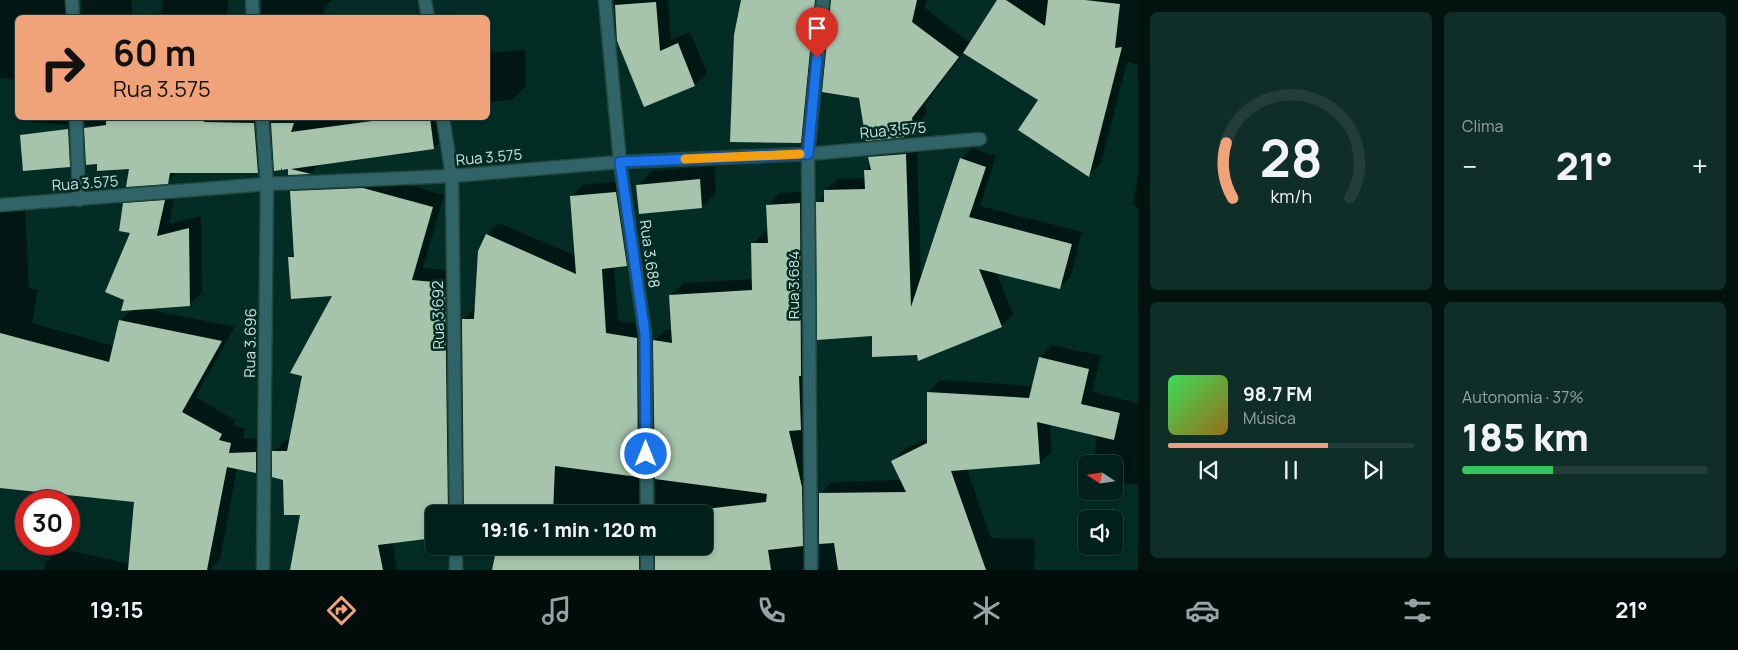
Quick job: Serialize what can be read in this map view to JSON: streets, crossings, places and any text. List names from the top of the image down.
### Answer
{
  "streets": {
    "street": [
      "Rua 3.575",
      "Rua 3.688",
      "Rua 3.684",
      "Rua 3.692",
      "Rua 3.696"
    ]
  },
  "crossings": [
    ["Rua 3.575", "Rua 3.688"],
    ["Rua 3.575", "Rua 3.684"],
    ["Rua 3.575", "Rua 3.692"],
    ["Rua 3.575", "Rua 3.696"]
  ],
  "north": "left",
  "page": {
    "tile": [
      "Clima",
      ["Autonomia · 37%", "185 km"]
    ],
    "turn": ["60 m", "Rua 3.575"],
    "heat": ["−", "21°", "+"],
    "song": ["98.7 FM", "Música"],
    "limit": "30",
    "trip": "19:16 · 1 min · 120 m",
    "tabs": ["19:15", "21°"],
    "gauge": ["28", "km/h"]
  }
}
